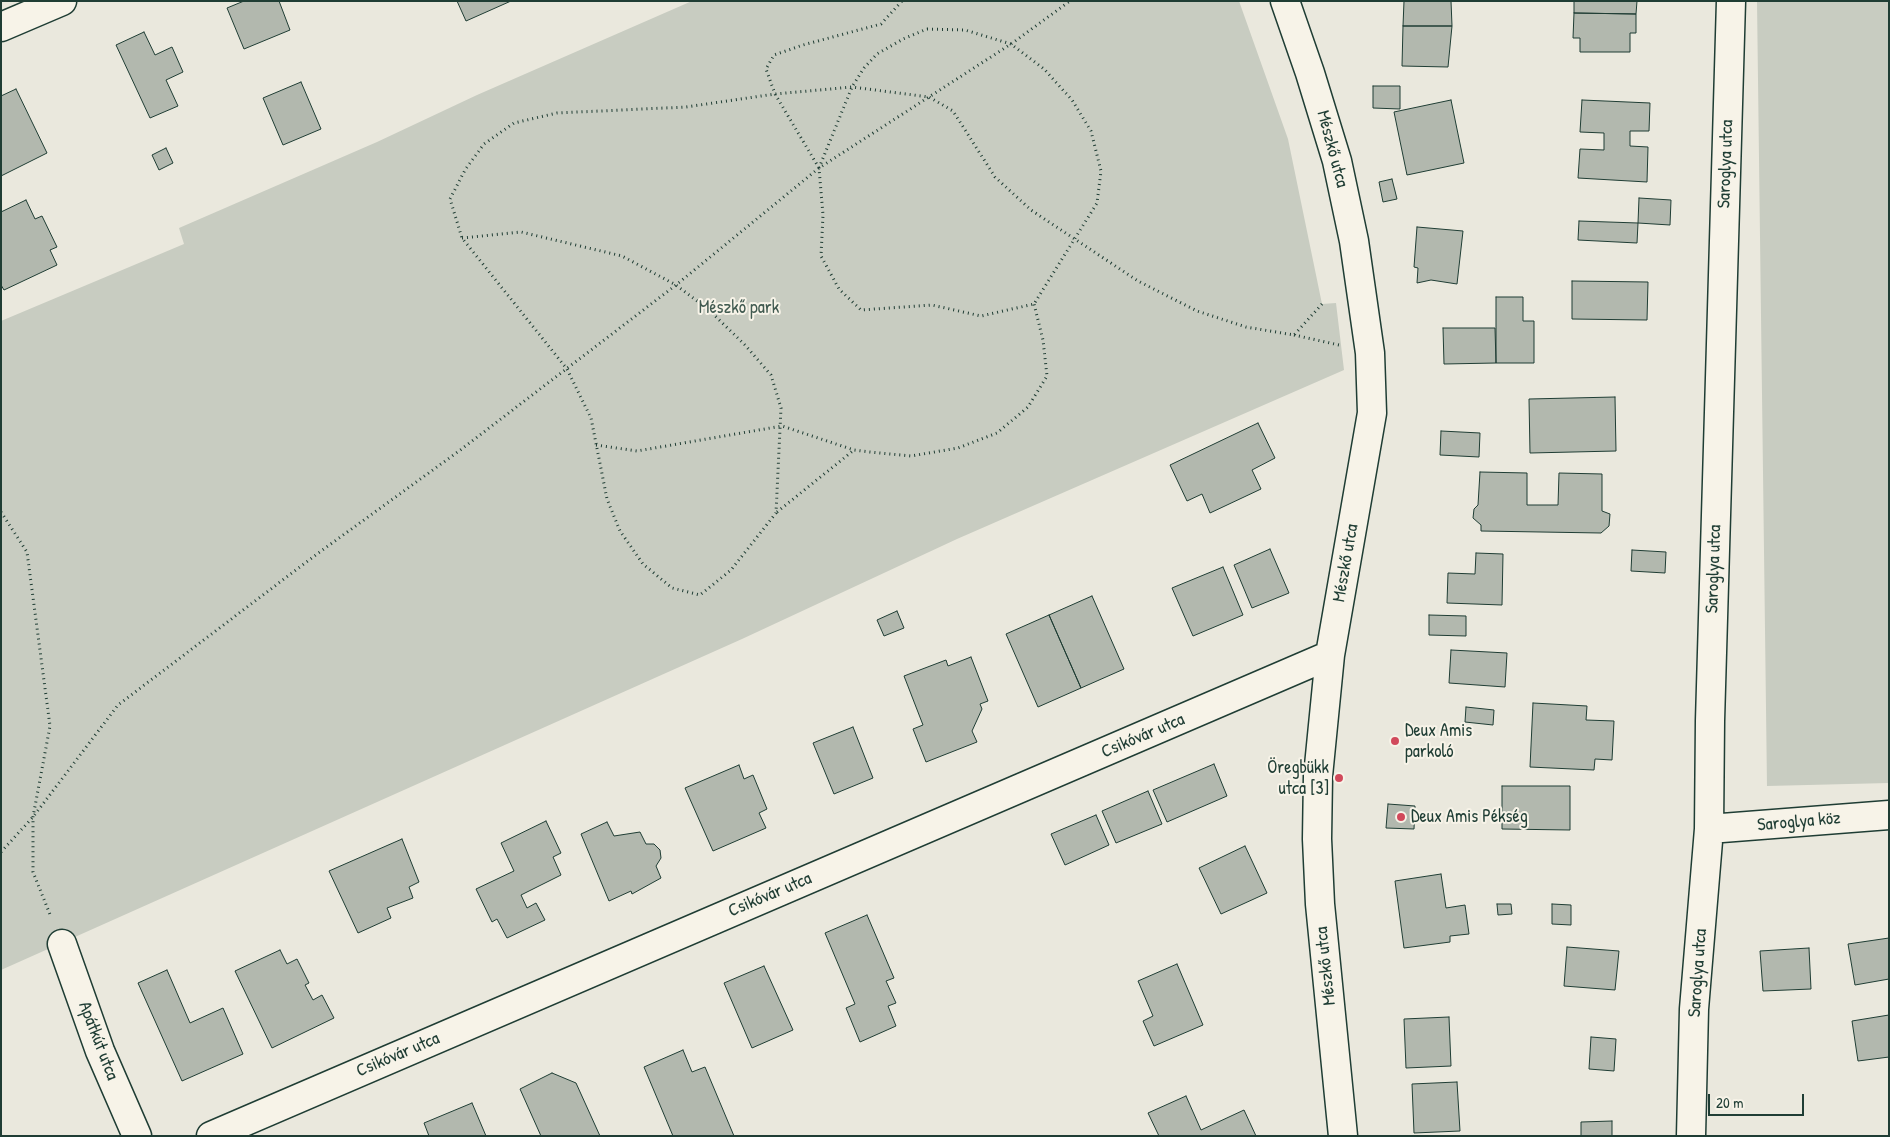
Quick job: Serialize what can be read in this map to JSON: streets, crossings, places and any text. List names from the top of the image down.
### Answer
{
  "streets": {
    "street": [
      "Mészkő utca",
      "Saroglya utca",
      "Csikóvár utca",
      "Saroglya köz",
      "Apátkút utca"
    ]
  },
  "crossings": [
    ["Mészkő utca", "Csikóvár utca"],
    ["Saroglya utca", "Saroglya köz"]
  ],
  "parks": ["Mészkő park"],
  "places": ["Deux Amis parkoló", "Öregbükk utca [3]", "Deux Amis Pékség"],
  "scale_bar": "20 m"
}
